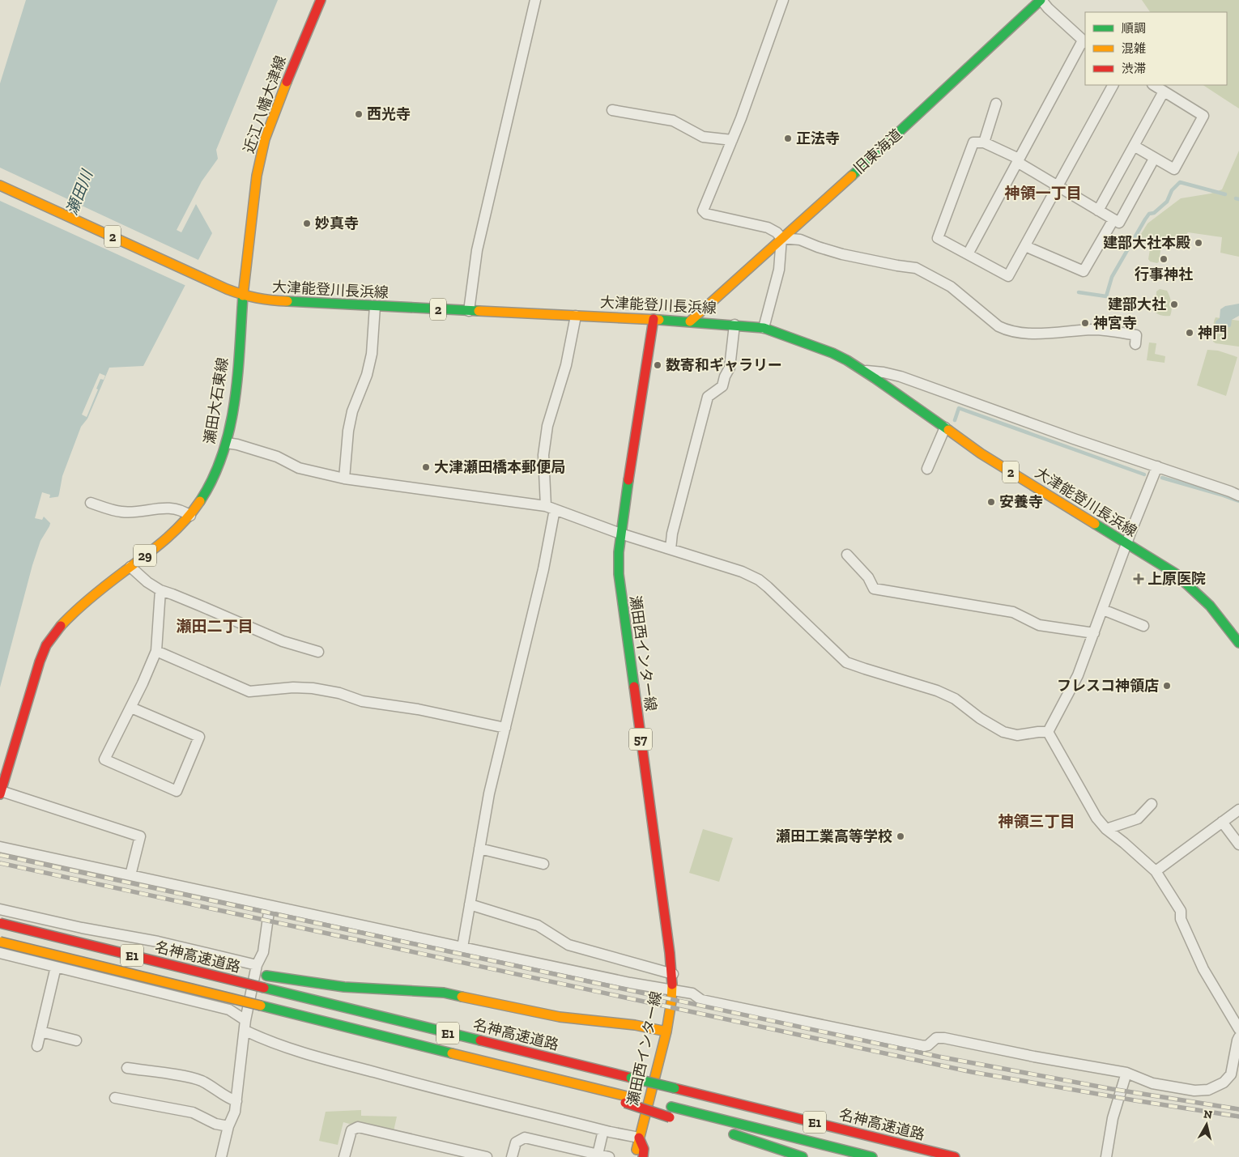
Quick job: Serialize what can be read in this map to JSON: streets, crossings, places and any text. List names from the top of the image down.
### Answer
{
  "streets": {
    "main road": [
      "近江八幡大津線",
      "旧東海道",
      "2",
      "大津能登川長浜線",
      "瀬田大石東線",
      "29",
      "瀬田西インター線",
      "57",
      "E1",
      "名神高速道路"
    ]
  },
  "crossings": [
    ["近江八幡大津線", "大津能登川長浜線"],
    ["近江八幡大津線", "瀬田大石東線"],
    ["旧東海道", "大津能登川長浜線"],
    ["大津能登川長浜線", "瀬田大石東線"],
    ["大津能登川長浜線", "瀬田西インター線"]
  ],
  "districts": ["神領一丁目", "瀬田二丁目", "神領三丁目"],
  "water": ["瀬田川"],
  "places": {
    "other": [
      "西光寺",
      "正法寺",
      "妙真寺",
      "建部大社本殿",
      "行事神社",
      "建部大社",
      "神宮寺",
      "神門",
      "数寄和ギャラリー",
      "大津瀬田橋本郵便局",
      "安養寺",
      "フレスコ神領店",
      "瀬田工業高等学校"
    ],
    "health": ["上原医院"]
  },
  "legend": ["順調", "混雑", "渋滞"],
  "north": "top"
}
